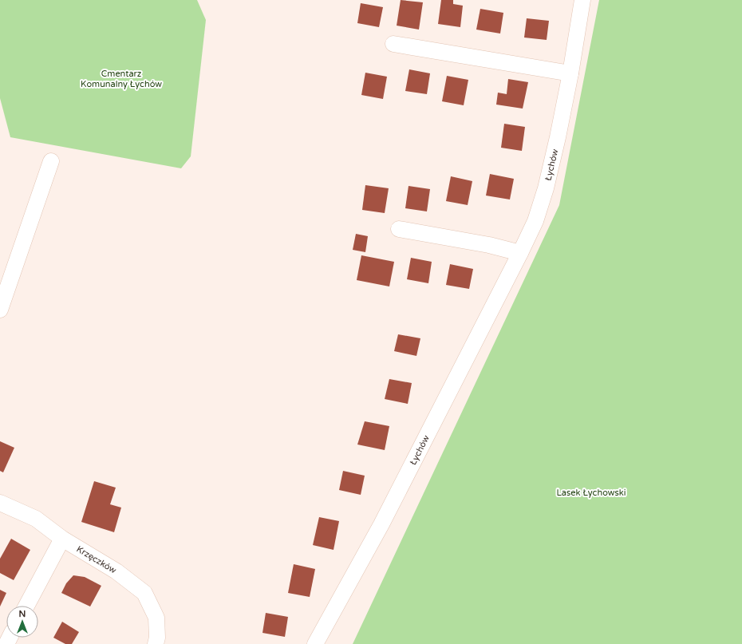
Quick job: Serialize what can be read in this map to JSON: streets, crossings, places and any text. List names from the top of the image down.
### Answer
{
  "streets": {
    "street": ["Łychów", "Krzęczków"]
  },
  "parks": ["Cmentarz Komunalny Łychów", "Lasek Łychowski"],
  "north": "top"
}
